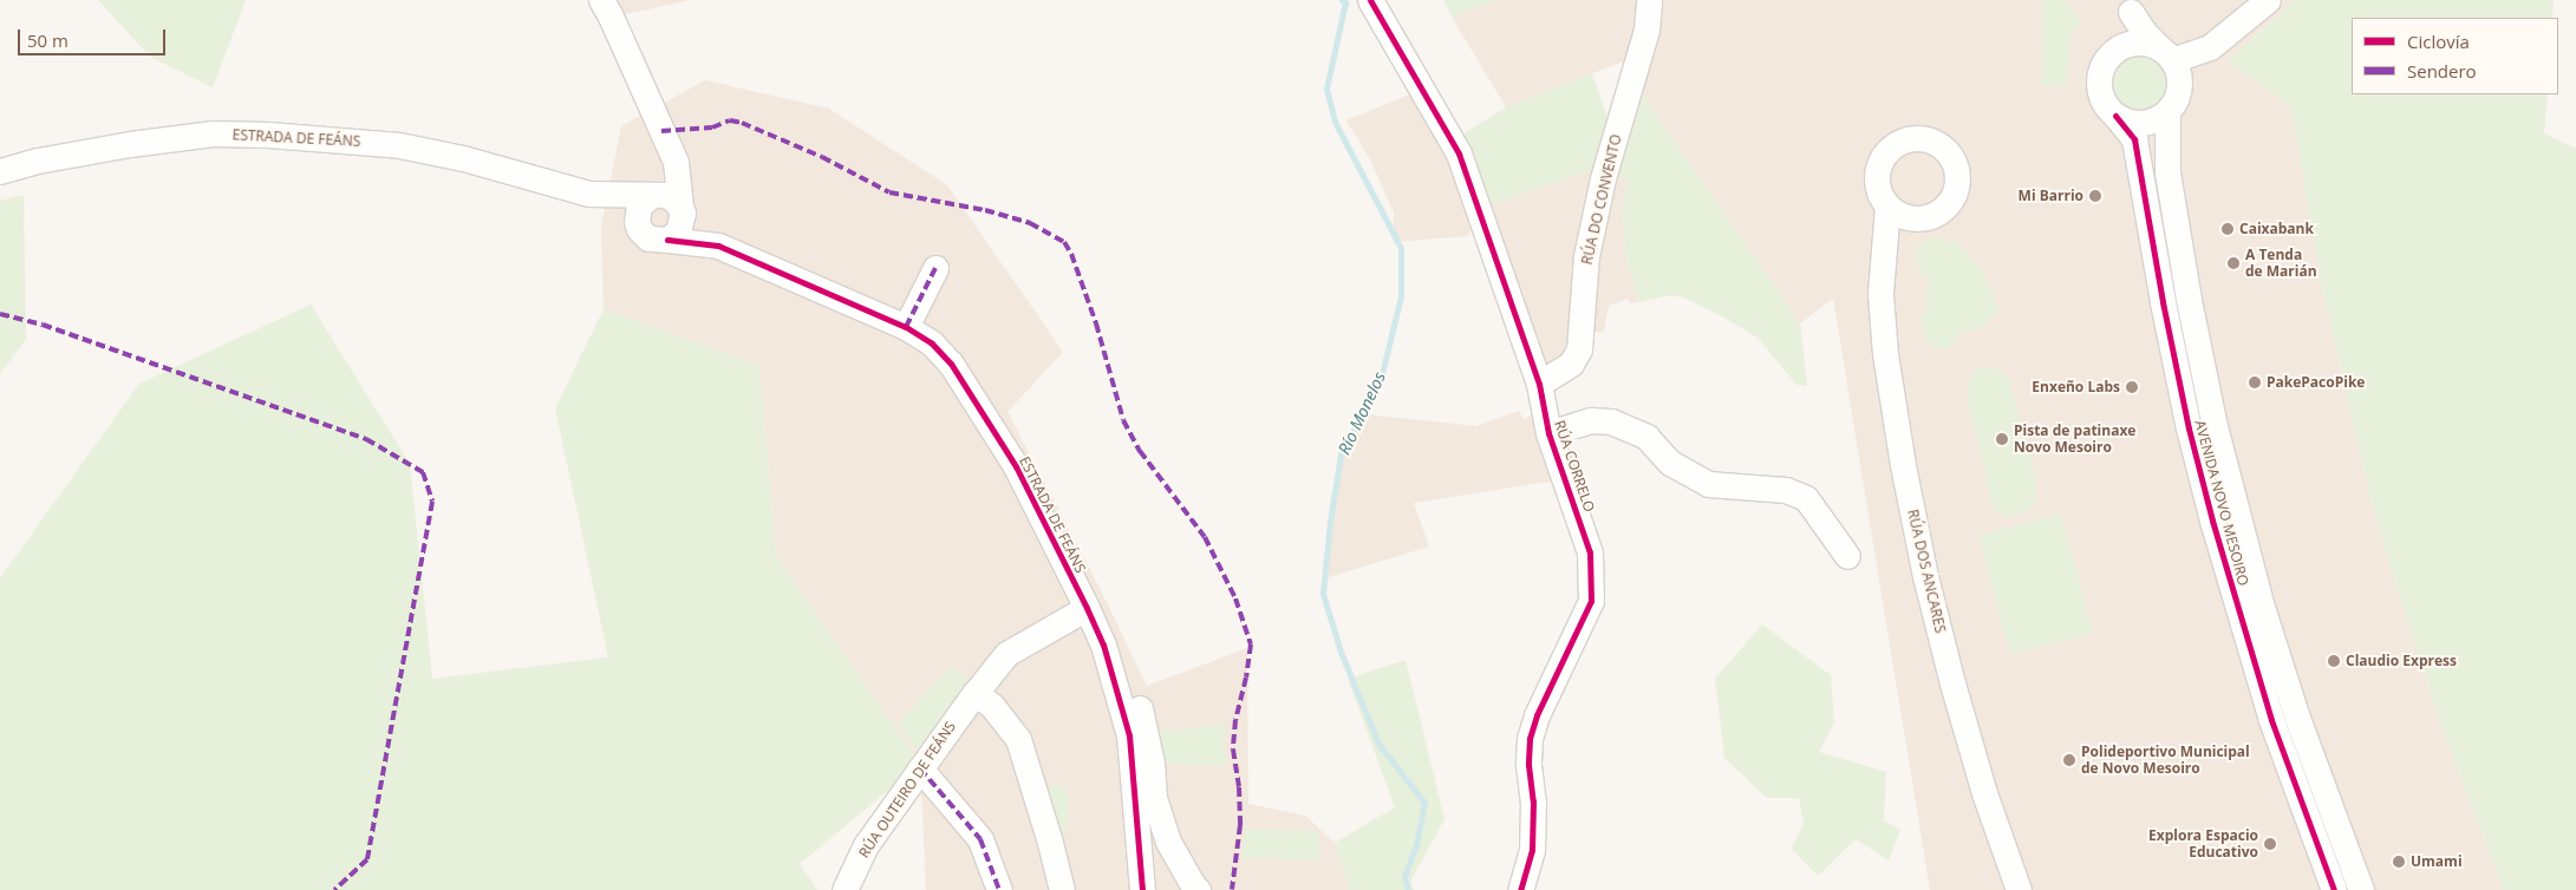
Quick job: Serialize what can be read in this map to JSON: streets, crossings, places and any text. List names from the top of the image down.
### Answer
{
  "streets": {
    "street": [
      "ESTRADA DE FEÁNS",
      "RÚA DO CONVENTO",
      "RÚA CORRELO",
      "AVENIDA NOVO MESOIRO",
      "RÚA DOS ANCARES",
      "RÚA OUTEIRO DE FEÁNS"
    ]
  },
  "crossings": [
    ["ESTRADA DE FEÁNS", "RÚA OUTEIRO DE FEÁNS"],
    ["RÚA DO CONVENTO", "RÚA CORRELO"]
  ],
  "water": ["Río Monelos"],
  "places": [
    "Mi Barrio",
    "Caixabank",
    "A Tenda de Marián",
    "PakePacoPike",
    "Enxeño Labs",
    "Pista de patinaxe Novo Mesoiro",
    "Claudio Express",
    "Polideportivo Municipal de Novo Mesoiro",
    "Explora Espacio Educativo",
    "Umami"
  ],
  "legend": ["Ciclovía", "Sendero"],
  "scale_bar": "50 m"
}
